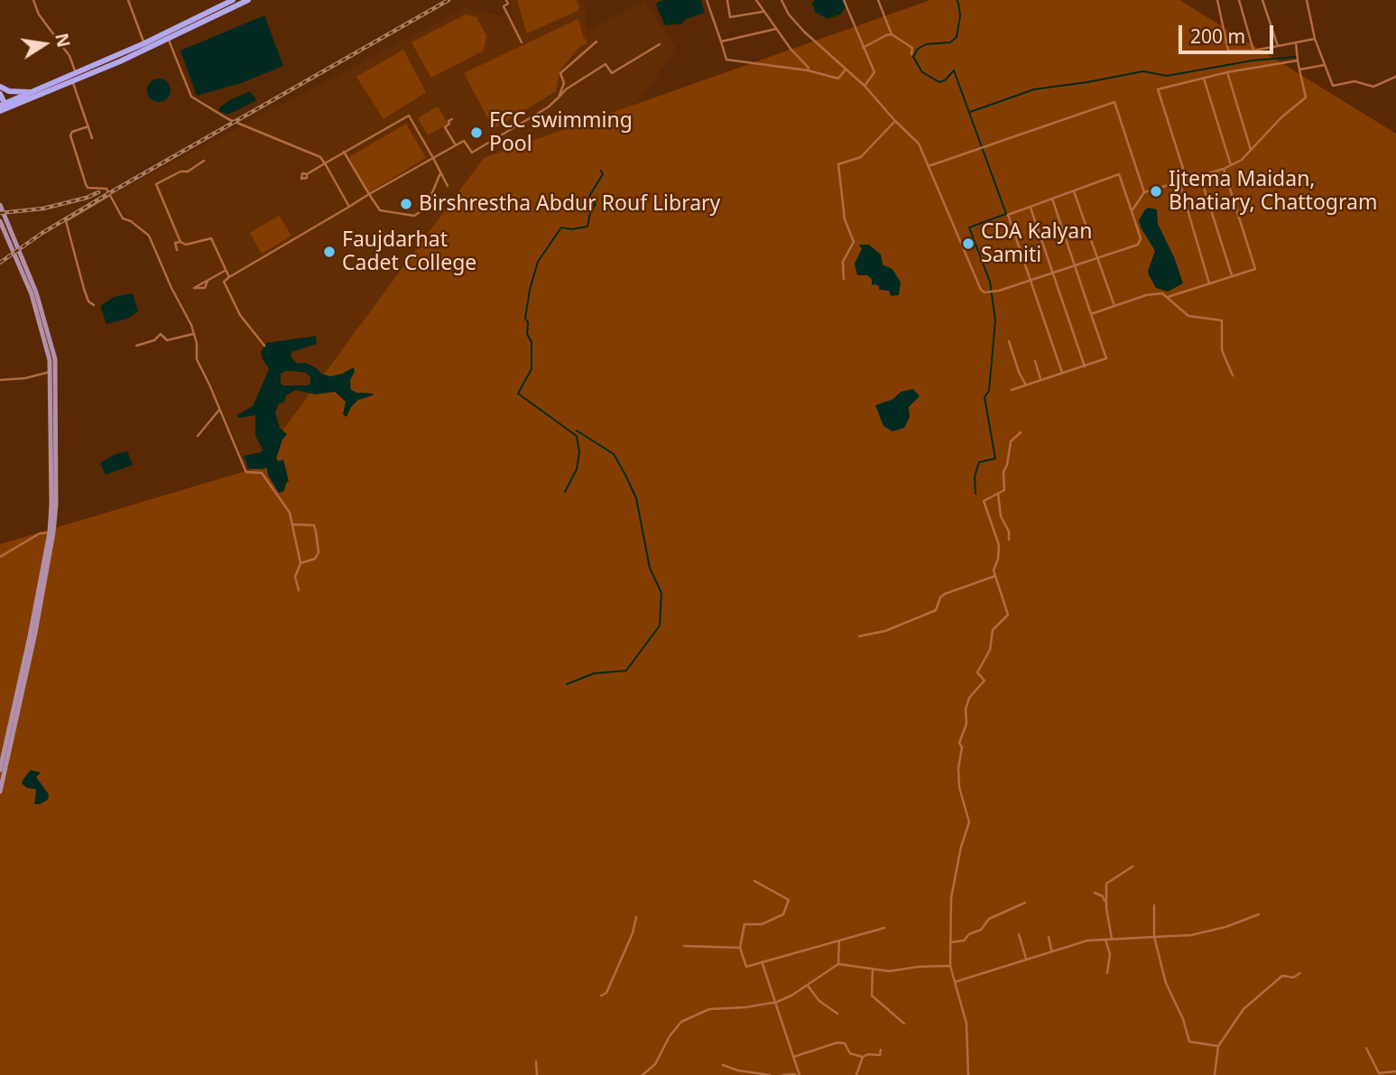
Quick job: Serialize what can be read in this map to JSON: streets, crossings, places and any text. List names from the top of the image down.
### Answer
{
  "places": [
    "FCC swimming Pool",
    "Ijtema Maidan, Bhatiary, Chattogram",
    "Birshrestha Abdur Rouf Library",
    "CDA Kalyan Samiti",
    "Faujdarhat Cadet College"
  ],
  "scale_bar": "200 m",
  "north": "right"
}
